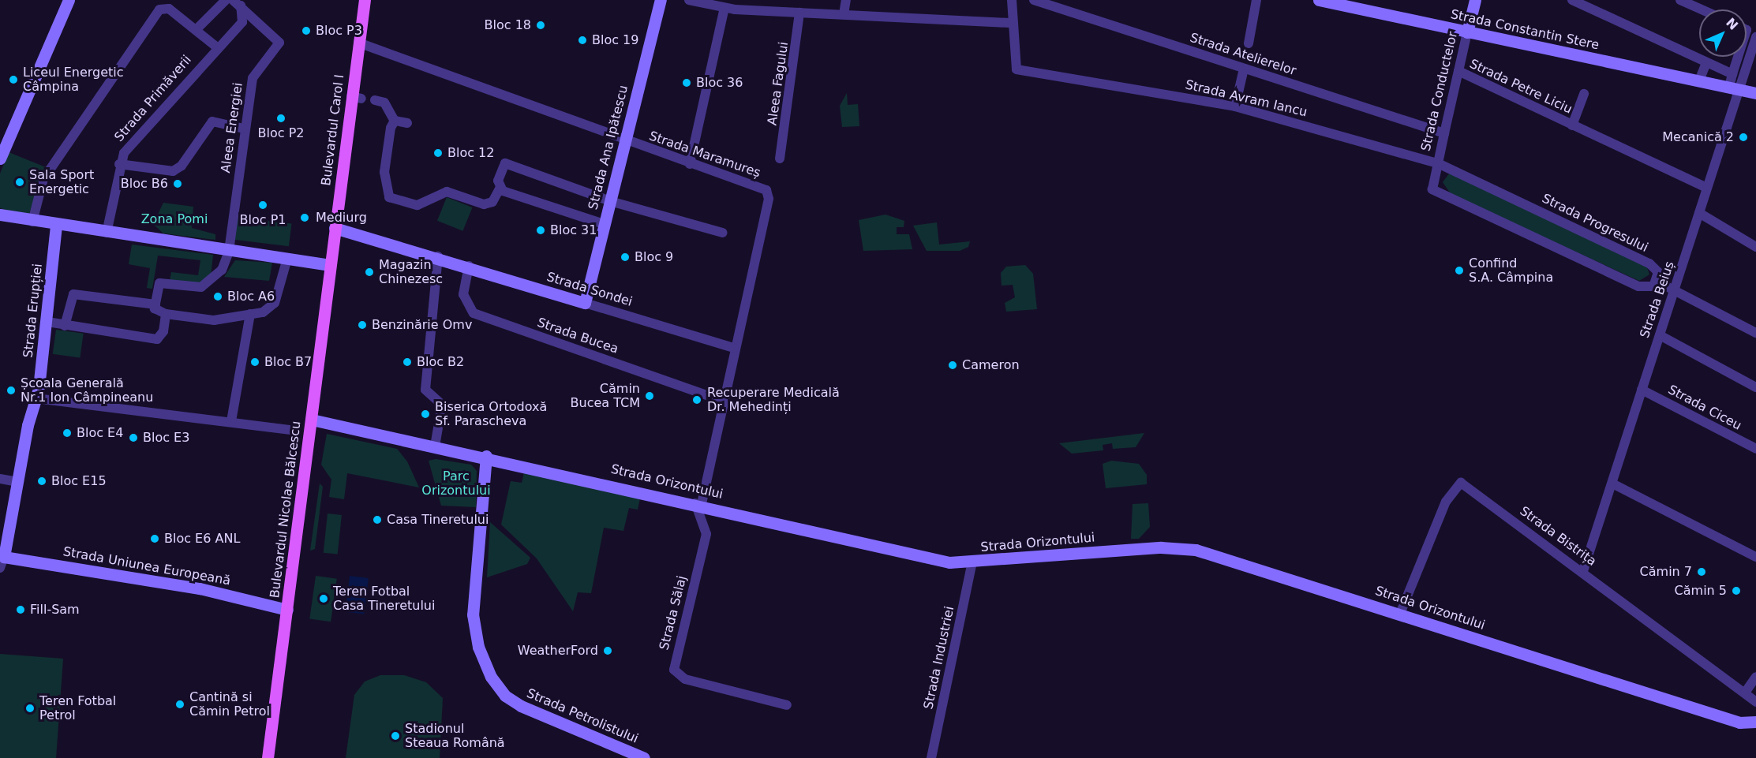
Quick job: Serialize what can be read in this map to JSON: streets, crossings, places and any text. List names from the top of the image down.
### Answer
{
  "streets": {
    "main road": ["Bulevardul Carol I", "Bulevardul Nicolae Bălcescu"],
    "street": [
      "Strada Constantin Stere",
      "Strada Atelierelor",
      "Aleea Fagului",
      "Strada Petre Liciu",
      "Strada Conductelor",
      "Strada Primăverii",
      "Strada Avram Iancu",
      "Aleea Energiei",
      "Strada Ana Ipătescu",
      "Strada Maramureș",
      "Strada Progresului",
      "Strada Sondei",
      "Strada Beiuș",
      "Strada Erupției",
      "Strada Bucea",
      "Strada Ciceu",
      "Strada Orizontului",
      "Strada Bistrița",
      "Strada Uniunea Europeană",
      "Strada Sălaj",
      "Strada Industriei",
      "Strada Petrolistului"
    ]
  },
  "crossings": [
    ["Strada Constantin Stere", "Strada Conductelor"],
    ["Strada Constantin Stere", "Strada Beiuș"],
    ["Strada Atelierelor", "Strada Conductelor"],
    ["Strada Petre Liciu", "Strada Conductelor"],
    ["Strada Petre Liciu", "Strada Beiuș"],
    ["Strada Conductelor", "Strada Avram Iancu"],
    ["Strada Conductelor", "Strada Progresului"],
    ["Strada Primăverii", "Aleea Energiei"],
    ["Strada Avram Iancu", "Strada Progresului"],
    ["Bulevardul Carol I", "Strada Maramureș"],
    ["Bulevardul Carol I", "Strada Sondei"],
    ["Bulevardul Carol I", "Bulevardul Nicolae Bălcescu"],
    ["Strada Ana Ipătescu", "Strada Maramureș"],
    ["Strada Ana Ipătescu", "Strada Sondei"],
    ["Strada Maramureș", "Strada Sondei"],
    ["Strada Maramureș", "Strada Bucea"],
    ["Strada Maramureș", "Strada Orizontului"],
    ["Strada Maramureș", "Strada Sălaj"],
    ["Strada Sondei", "Strada Bucea"],
    ["Strada Beiuș", "Strada Ciceu"],
    ["Strada Beiuș", "Strada Bistrița"],
    ["Strada Erupției", "Strada Uniunea Europeană"],
    ["Strada Orizontului", "Bulevardul Nicolae Bălcescu"],
    ["Strada Orizontului", "Strada Bistrița"],
    ["Strada Orizontului", "Strada Sălaj"],
    ["Strada Orizontului", "Strada Industriei"],
    ["Strada Orizontului", "Strada Petrolistului"],
    ["Bulevardul Nicolae Bălcescu", "Strada Uniunea Europeană"]
  ],
  "parks": ["Zona Pomi", "Parc Orizontului"],
  "places": [
    "Bloc 18",
    "Bloc P3",
    "Bloc 19",
    "Liceul Energetic Câmpina",
    "Bloc 36",
    "Bloc P2",
    "Mecanică 2",
    "Bloc 12",
    "Sala Sport Energetic",
    "Bloc B6",
    "Bloc P1",
    "Mediurg",
    "Bloc 31",
    "Bloc 9",
    "Confind S.A. Câmpina",
    "Magazin Chinezesc",
    "Bloc A6",
    "Benzinărie Omv",
    "Bloc B7",
    "Bloc B2",
    "Cameron",
    "Școala Generală Nr.1 Ion Câmpineanu",
    "Cămin Bucea TCM",
    "Recuperare Medicală Dr. Mehedinți",
    "Biserica Ortodoxă Sf. Parascheva",
    "Bloc E4",
    "Bloc E3",
    "Bloc E15",
    "Casa Tineretului",
    "Bloc E6 ANL",
    "Cămin 7",
    "Cămin 5",
    "Teren Fotbal Casa Tineretului",
    "Fill-Sam",
    "WeatherFord",
    "Cantină si Cămin Petrol",
    "Teren Fotbal Petrol",
    "Stadionul Steaua Română"
  ],
  "north": "top right"
}
